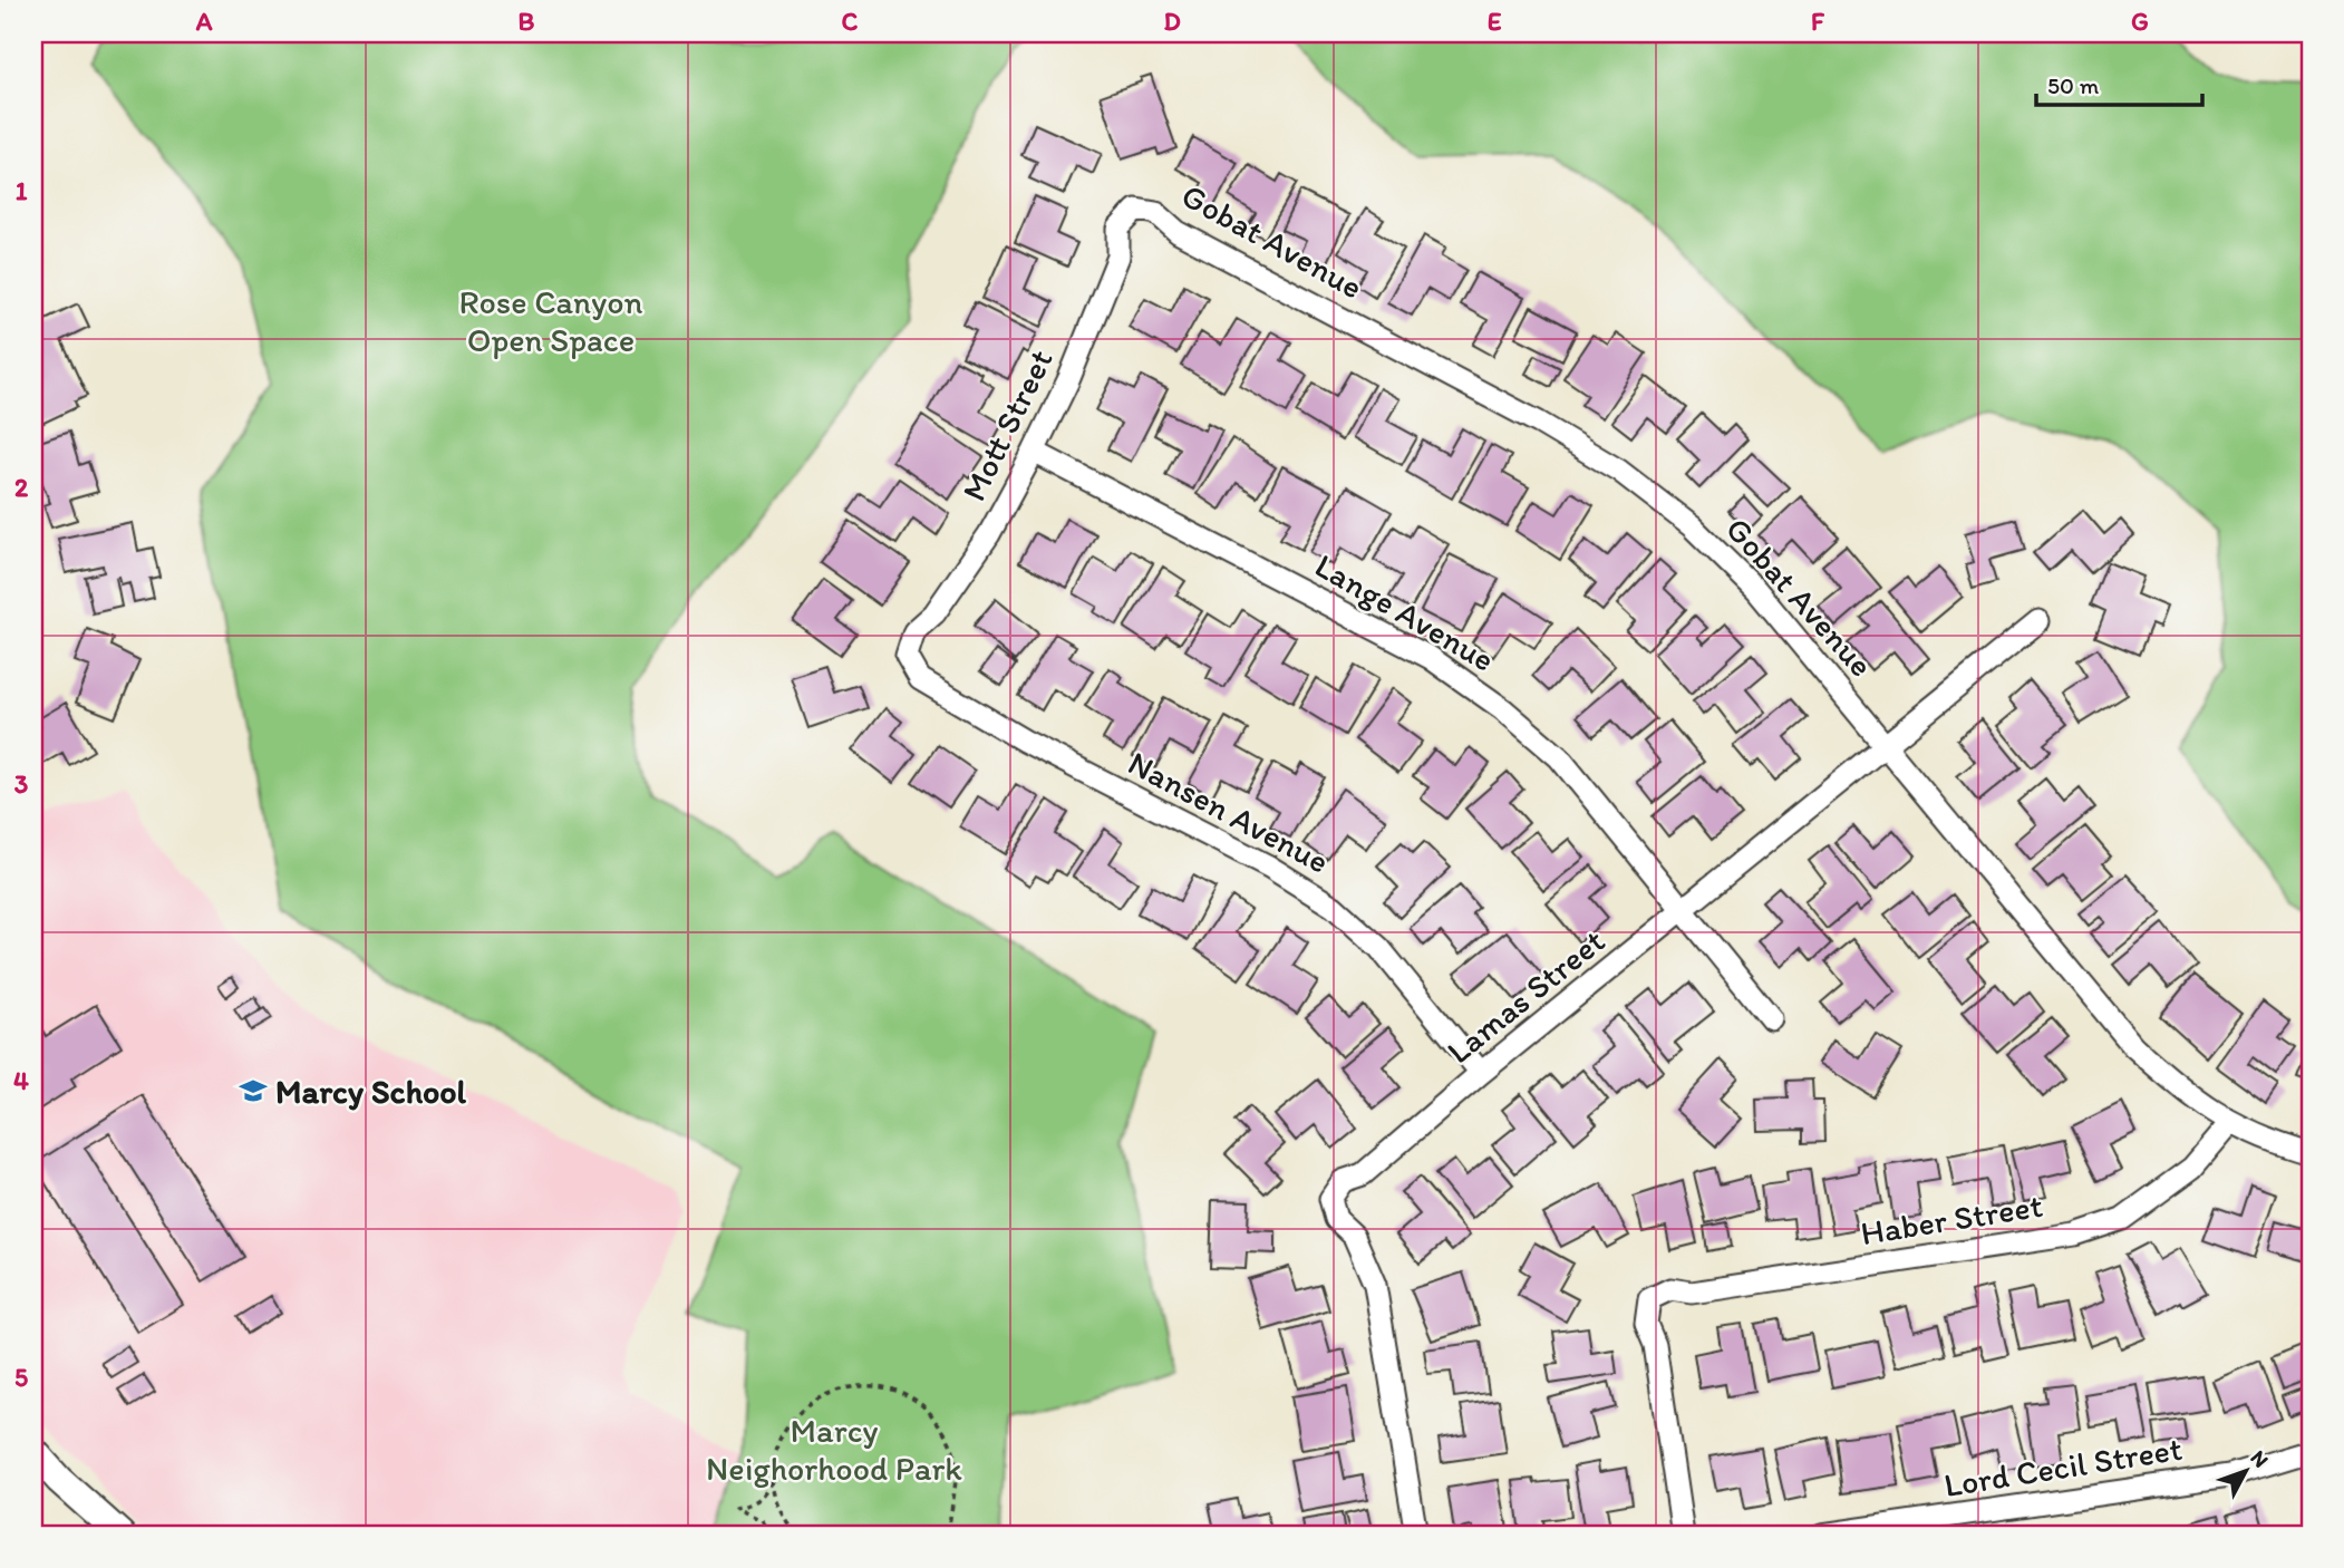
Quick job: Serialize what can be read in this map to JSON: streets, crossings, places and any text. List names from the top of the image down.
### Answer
{
  "streets": {
    "street": [
      "Gobat Avenue",
      "Mott Street",
      "Lange Avenue",
      "Nansen Avenue",
      "Lamas Street",
      "Haber Street",
      "Lord Cecil Street"
    ]
  },
  "crossings": [
    ["Gobat Avenue", "Mott Street"],
    ["Gobat Avenue", "Lamas Street"],
    ["Gobat Avenue", "Haber Street"],
    ["Mott Street", "Lange Avenue"],
    ["Mott Street", "Nansen Avenue"],
    ["Lange Avenue", "Lamas Street"],
    ["Nansen Avenue", "Lamas Street"]
  ],
  "parks": ["Rose Canyon Open Space", "Marcy Neighorhood Park"],
  "places": {
    "school or university": ["Marcy School"]
  },
  "scale_bar": "50 m",
  "north": "top right",
  "grid": {
    "columns": [
      "A",
      "B",
      "C",
      "D",
      "E",
      "F",
      "G"
    ],
    "rows": [
      "1",
      "2",
      "3",
      "4",
      "5"
    ]
  }
}
